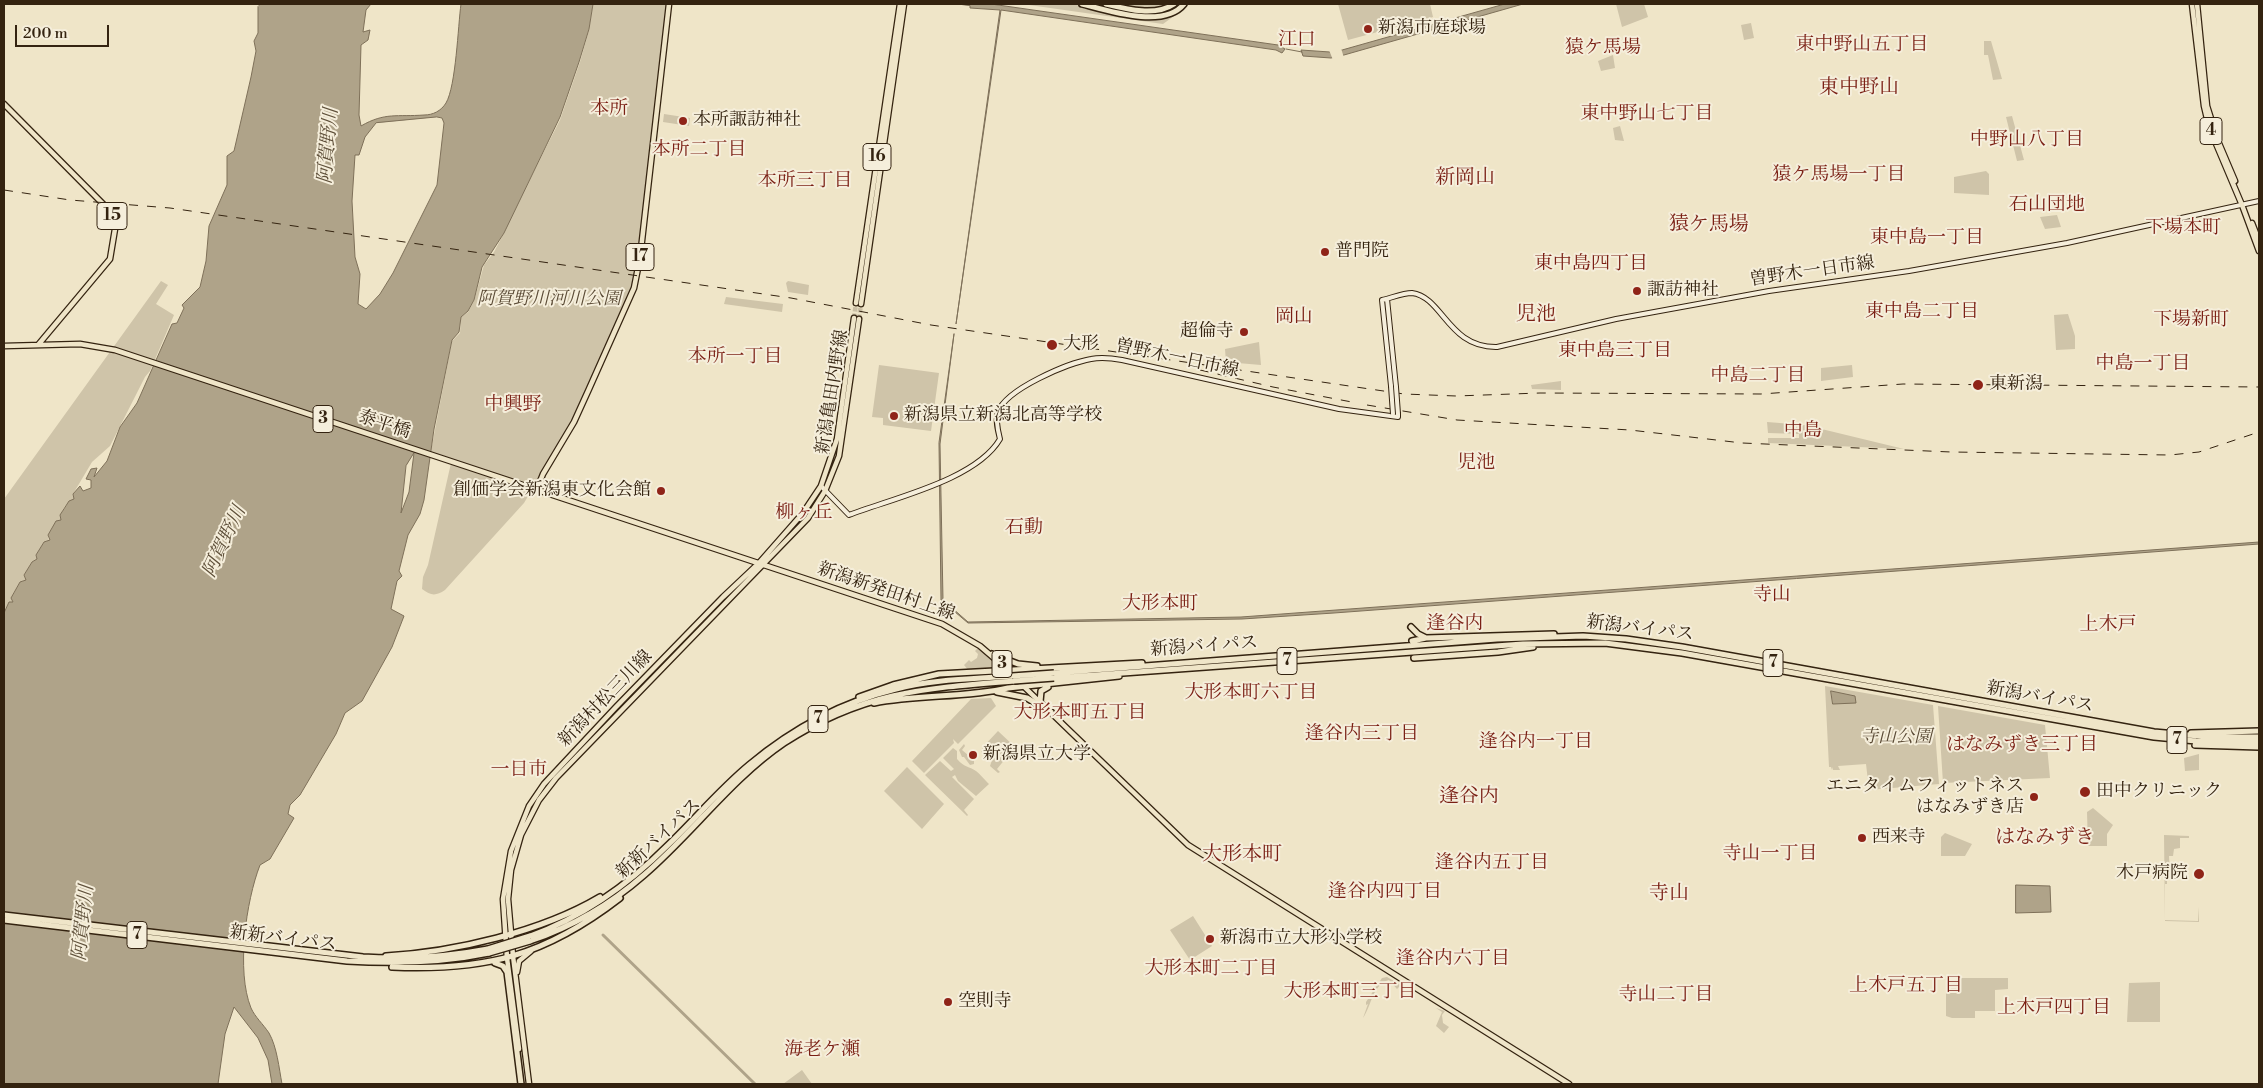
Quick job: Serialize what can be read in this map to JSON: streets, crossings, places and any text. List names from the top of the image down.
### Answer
{
  "streets": {
    "highway": ["新潟バイパス", "7", "新新バイパス"],
    "main road": [
      "4",
      "16",
      "15",
      "17",
      "曽野木一日市線",
      "新潟亀田内野線",
      "3",
      "泰平橋",
      "新潟新発田村上線",
      "新潟村松三川線"
    ]
  },
  "crossings": [
    ["4", "曽野木一日市線"],
    ["15", "3"],
    ["15", "泰平橋"],
    ["17", "3"],
    ["17", "泰平橋"],
    ["曽野木一日市線", "新潟亀田内野線"],
    ["新潟亀田内野線", "3"],
    ["新潟亀田内野線", "新潟新発田村上線"],
    ["新潟亀田内野線", "新潟村松三川線"],
    ["3", "泰平橋"],
    ["3", "新潟新発田村上線"],
    ["3", "新潟村松三川線"],
    ["新潟新発田村上線", "新潟バイパス"],
    ["新潟新発田村上線", "新潟村松三川線"],
    ["新潟新発田村上線", "新新バイパス"],
    ["新潟バイパス", "新新バイパス"]
  ],
  "districts": [
    "江口",
    "東中野山五丁目",
    "猿ケ馬場",
    "東中野山",
    "本所",
    "東中野山七丁目",
    "中野山八丁目",
    "本所二丁目",
    "猿ケ馬場一丁目",
    "新岡山",
    "本所三丁目",
    "石山団地",
    "猿ケ馬場",
    "下場本町",
    "東中島一丁目",
    "東中島四丁目",
    "東中島二丁目",
    "児池",
    "岡山",
    "下場新町",
    "東中島三丁目",
    "本所一丁目",
    "中島一丁目",
    "中島二丁目",
    "中興野",
    "中島",
    "児池",
    "柳ヶ丘",
    "石動",
    "寺山",
    "大形本町",
    "逢谷内",
    "上木戸",
    "大形本町六丁目",
    "大形本町五丁目",
    "逢谷内三丁目",
    "逢谷内一丁目",
    "はなみずき三丁目",
    "一日市",
    "逢谷内",
    "はなみずき",
    "寺山一丁目",
    "大形本町",
    "逢谷内五丁目",
    "逢谷内四丁目",
    "寺山",
    "逢谷内六丁目",
    "大形本町二丁目",
    "上木戸五丁目",
    "大形本町三丁目",
    "寺山二丁目",
    "上木戸四丁目",
    "海老ケ瀬"
  ],
  "water": ["阿賀野川"],
  "parks": ["阿賀野川河川公園", "寺山公園"],
  "places": [
    "新潟市庭球場",
    "本所諏訪神社",
    "普門院",
    "諏訪神社",
    "超倫寺",
    "大形",
    "東新潟",
    "新潟県立新潟北高等学校",
    "創価学会新潟東文化会館",
    "新潟県立大学",
    "田中クリニック",
    "エニタイムフィットネス はなみずき店",
    "西来寺",
    "木戸病院",
    "新潟市立大形小学校",
    "空則寺"
  ],
  "scale_bar": "200 m"
}
